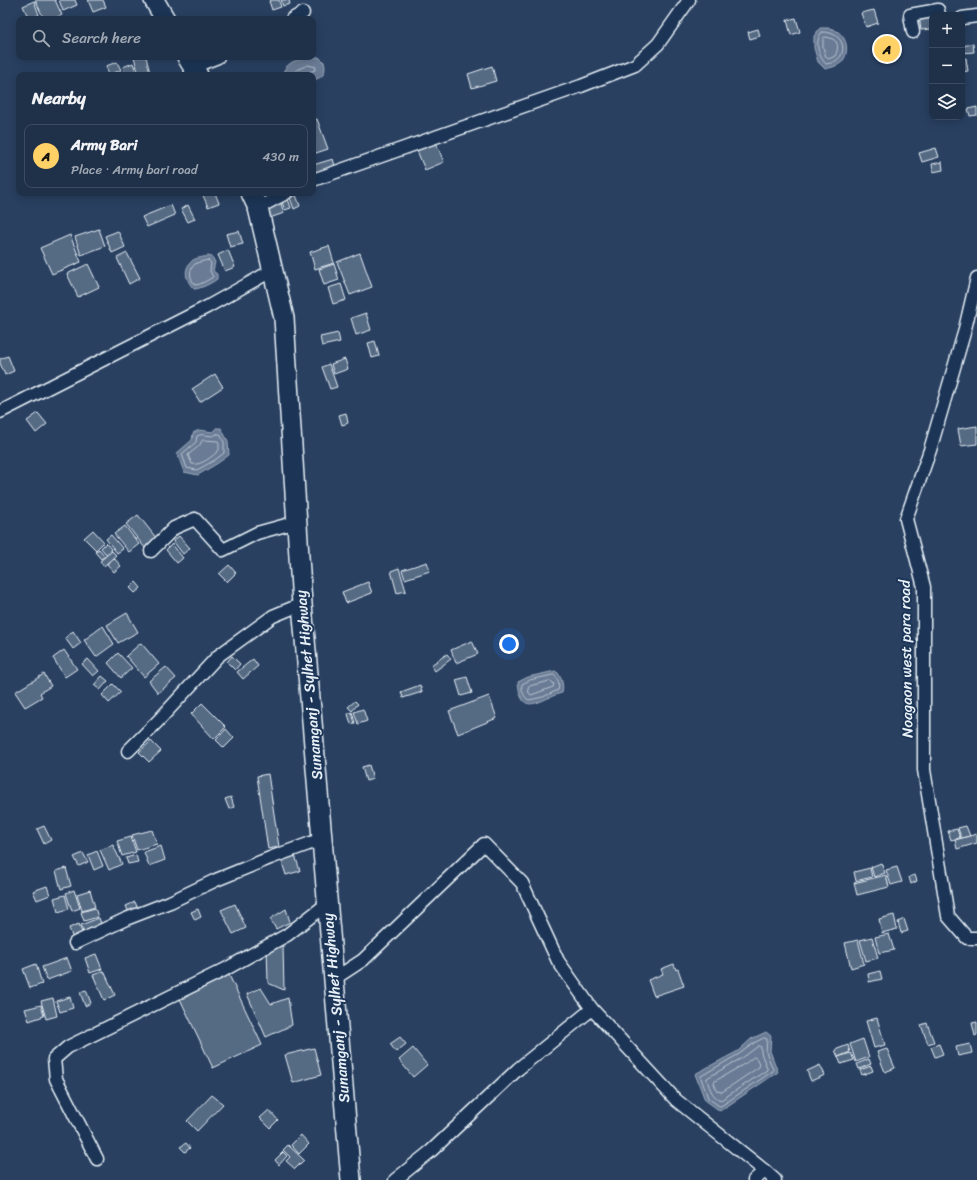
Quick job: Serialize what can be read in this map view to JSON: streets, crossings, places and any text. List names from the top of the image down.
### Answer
{
  "streets": {
    "main road": ["Sunamganj - Sylhet Highway"],
    "street": ["Noagaon west para road"]
  },
  "page": {
    "map_buttons": ["+", "−"],
    "search": "Search here",
    "pins": "A",
    "heading": "Nearby",
    "list": [
      {
        "mark": "A",
        "name": "Army Bari",
        "note": "Place · Army bari road",
        "value": "430 m"
      }
    ]
  }
}
